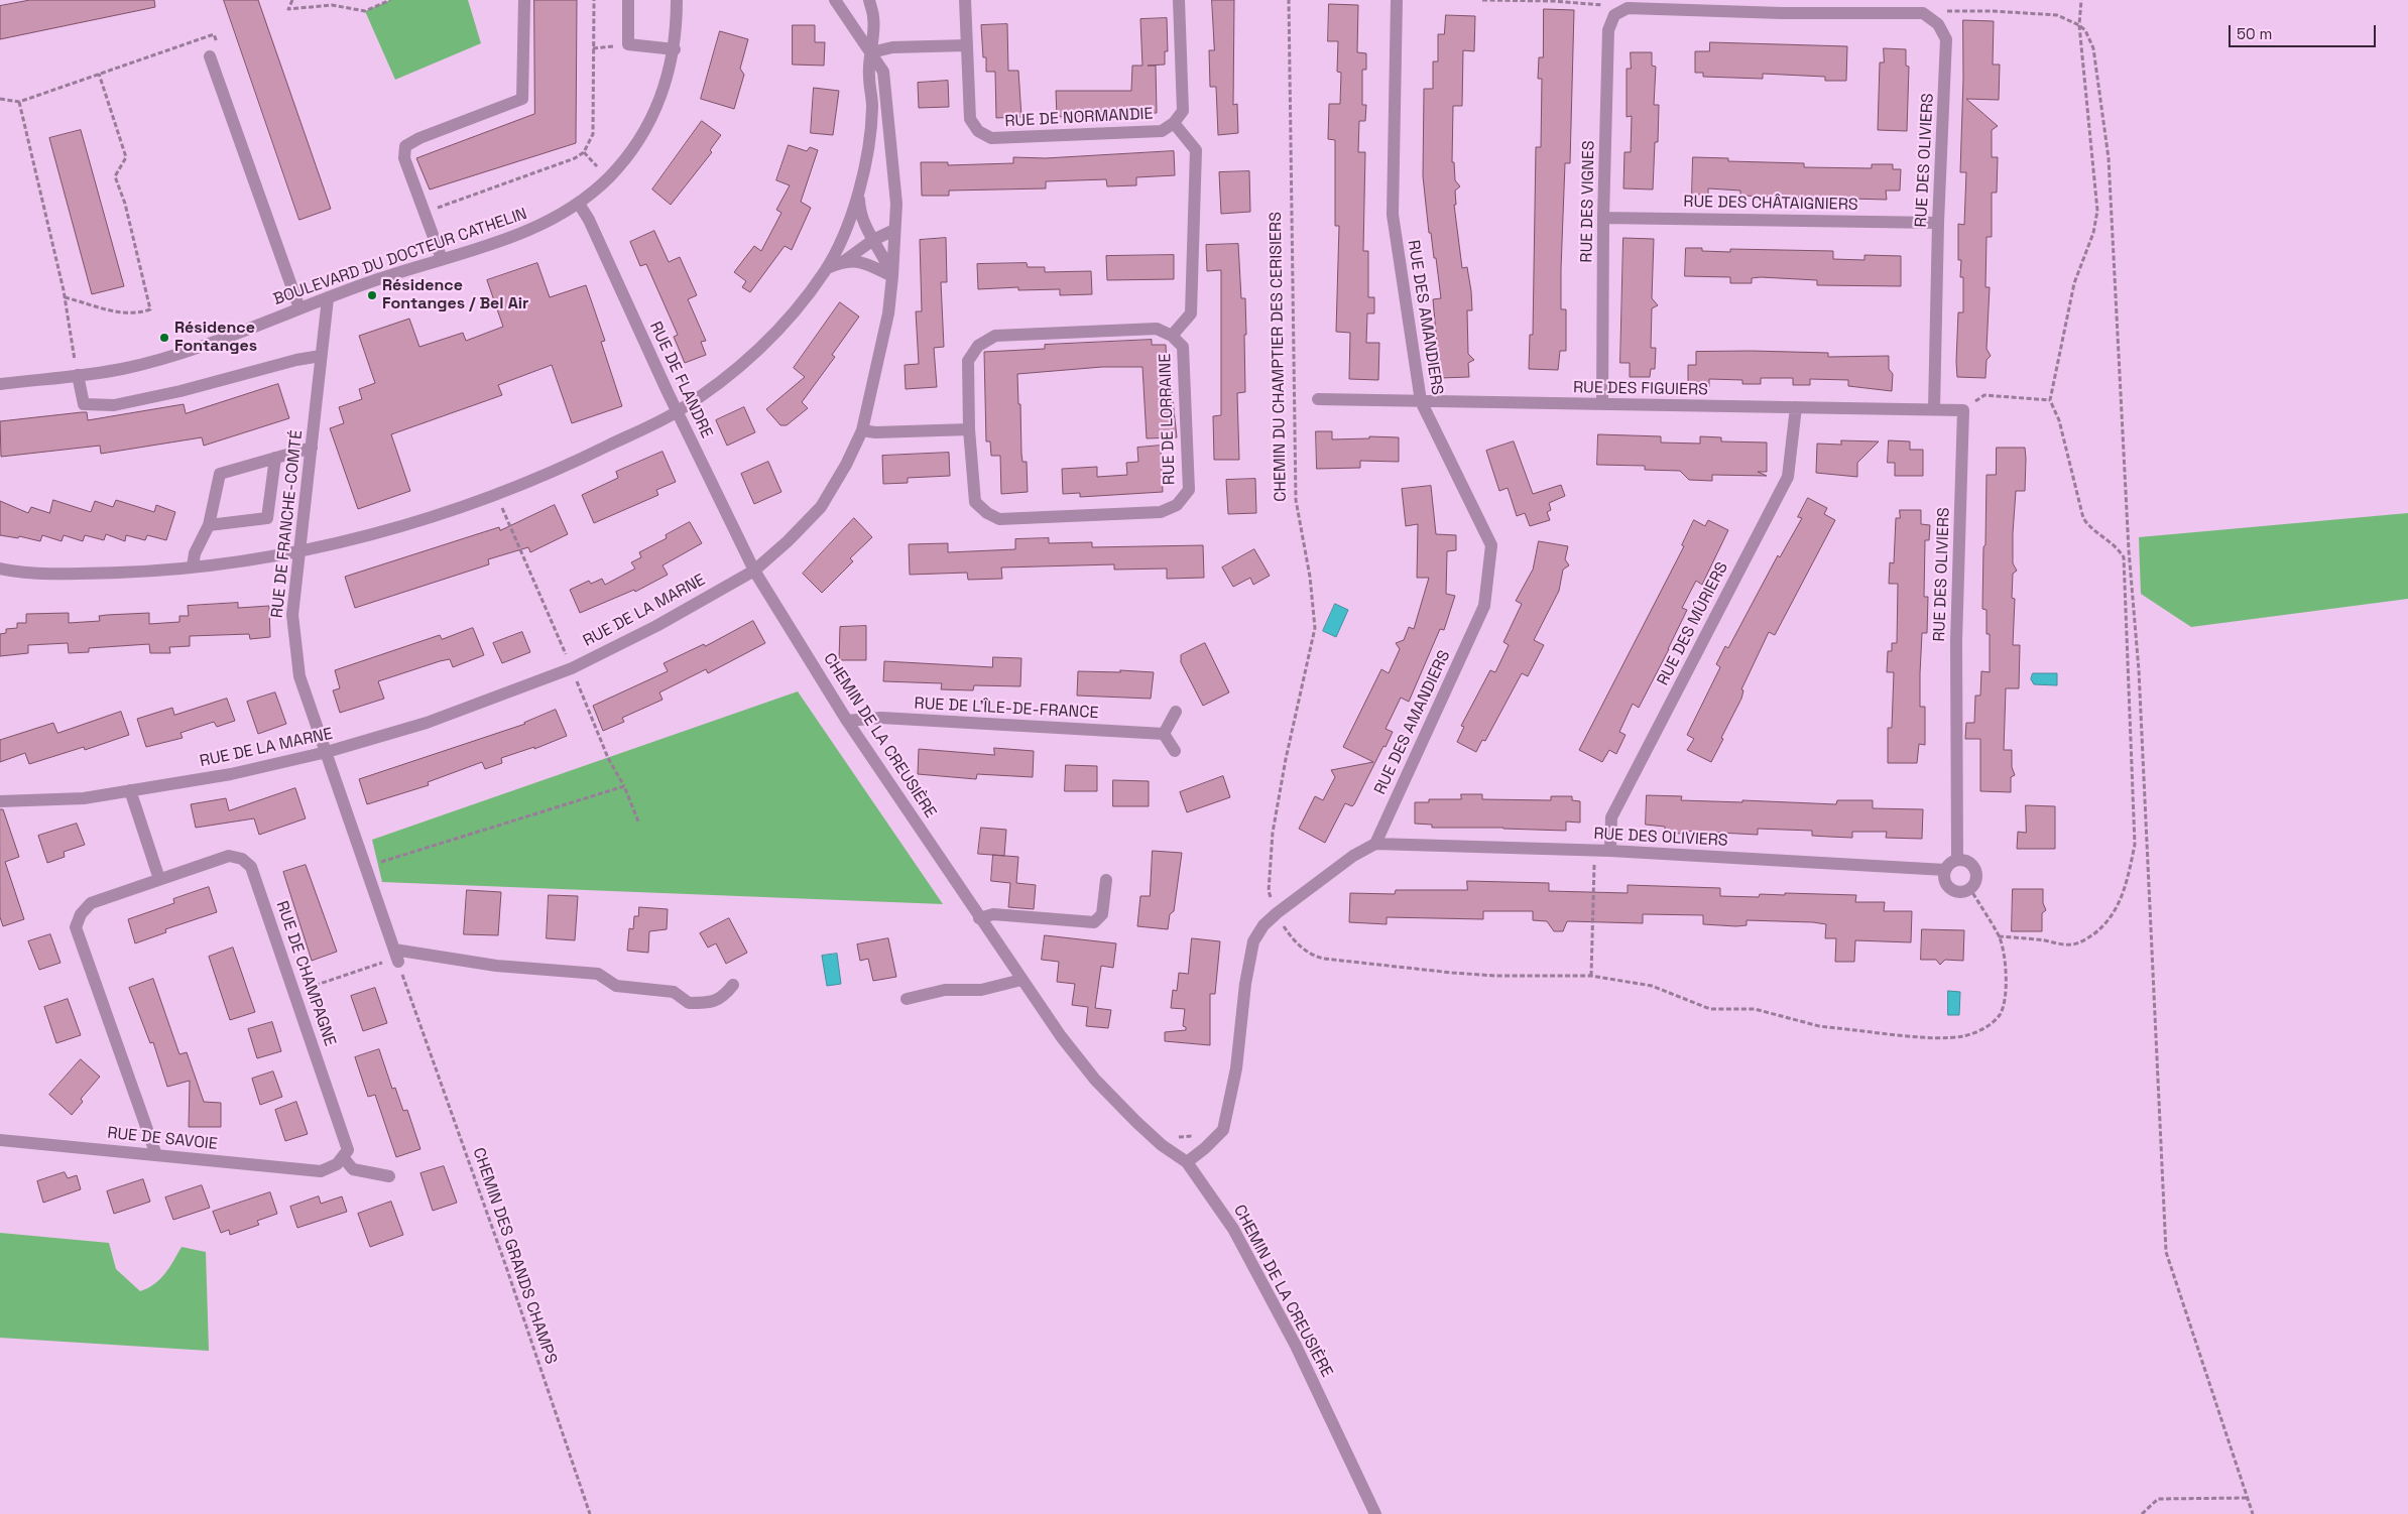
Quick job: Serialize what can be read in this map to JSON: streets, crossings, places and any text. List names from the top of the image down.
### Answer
{
  "streets": {
    "street": [
      "RUE DE NORMANDIE",
      "RUE DES OLIVIERS",
      "RUE DES VIGNES",
      "RUE DES CHÂTAIGNIERS",
      "BOULEVARD DU DOCTEUR CATHELIN",
      "RUE DES AMANDIERS",
      "RUE DE FLANDRE",
      "RUE DES FIGUIERS",
      "RUE DE LORRAINE",
      "RUE DE FRANCHE-COMTÉ",
      "RUE DE LA MARNE",
      "RUE DES MÛRIERS",
      "RUE DE L'ÎLE-DE-FRANCE",
      "CHEMIN DE LA CREUSIÈRE",
      "RUE DE CHAMPAGNE",
      "RUE DE SAVOIE"
    ],
    "path": ["CHEMIN DU CHAMPTIER DES CERISIERS", "CHEMIN DES GRANDS CHAMPS"]
  },
  "crossings": [
    ["RUE DES OLIVIERS", "RUE DES CHÂTAIGNIERS"],
    ["RUE DES OLIVIERS", "RUE DES AMANDIERS"],
    ["RUE DES OLIVIERS", "RUE DES FIGUIERS"],
    ["RUE DES OLIVIERS", "RUE DES MÛRIERS"],
    ["RUE DES VIGNES", "RUE DES CHÂTAIGNIERS"],
    ["RUE DES VIGNES", "RUE DES FIGUIERS"],
    ["BOULEVARD DU DOCTEUR CATHELIN", "RUE DE FLANDRE"],
    ["BOULEVARD DU DOCTEUR CATHELIN", "RUE DE FRANCHE-COMTÉ"],
    ["RUE DES AMANDIERS", "RUE DES FIGUIERS"],
    ["RUE DE FLANDRE", "RUE DE LA MARNE"],
    ["RUE DE FLANDRE", "CHEMIN DE LA CREUSIÈRE"],
    ["RUE DES FIGUIERS", "RUE DES MÛRIERS"],
    ["RUE DE FRANCHE-COMTÉ", "RUE DE LA MARNE"],
    ["RUE DE FRANCHE-COMTÉ", "CHEMIN DES GRANDS CHAMPS"],
    ["RUE DE LA MARNE", "CHEMIN DE LA CREUSIÈRE"],
    ["RUE DE L'ÎLE-DE-FRANCE", "CHEMIN DE LA CREUSIÈRE"],
    ["RUE DE CHAMPAGNE", "RUE DE SAVOIE"]
  ],
  "places": ["Résidence Fontanges / Bel Air", "Résidence Fontanges"],
  "scale_bar": "50 m"
}
